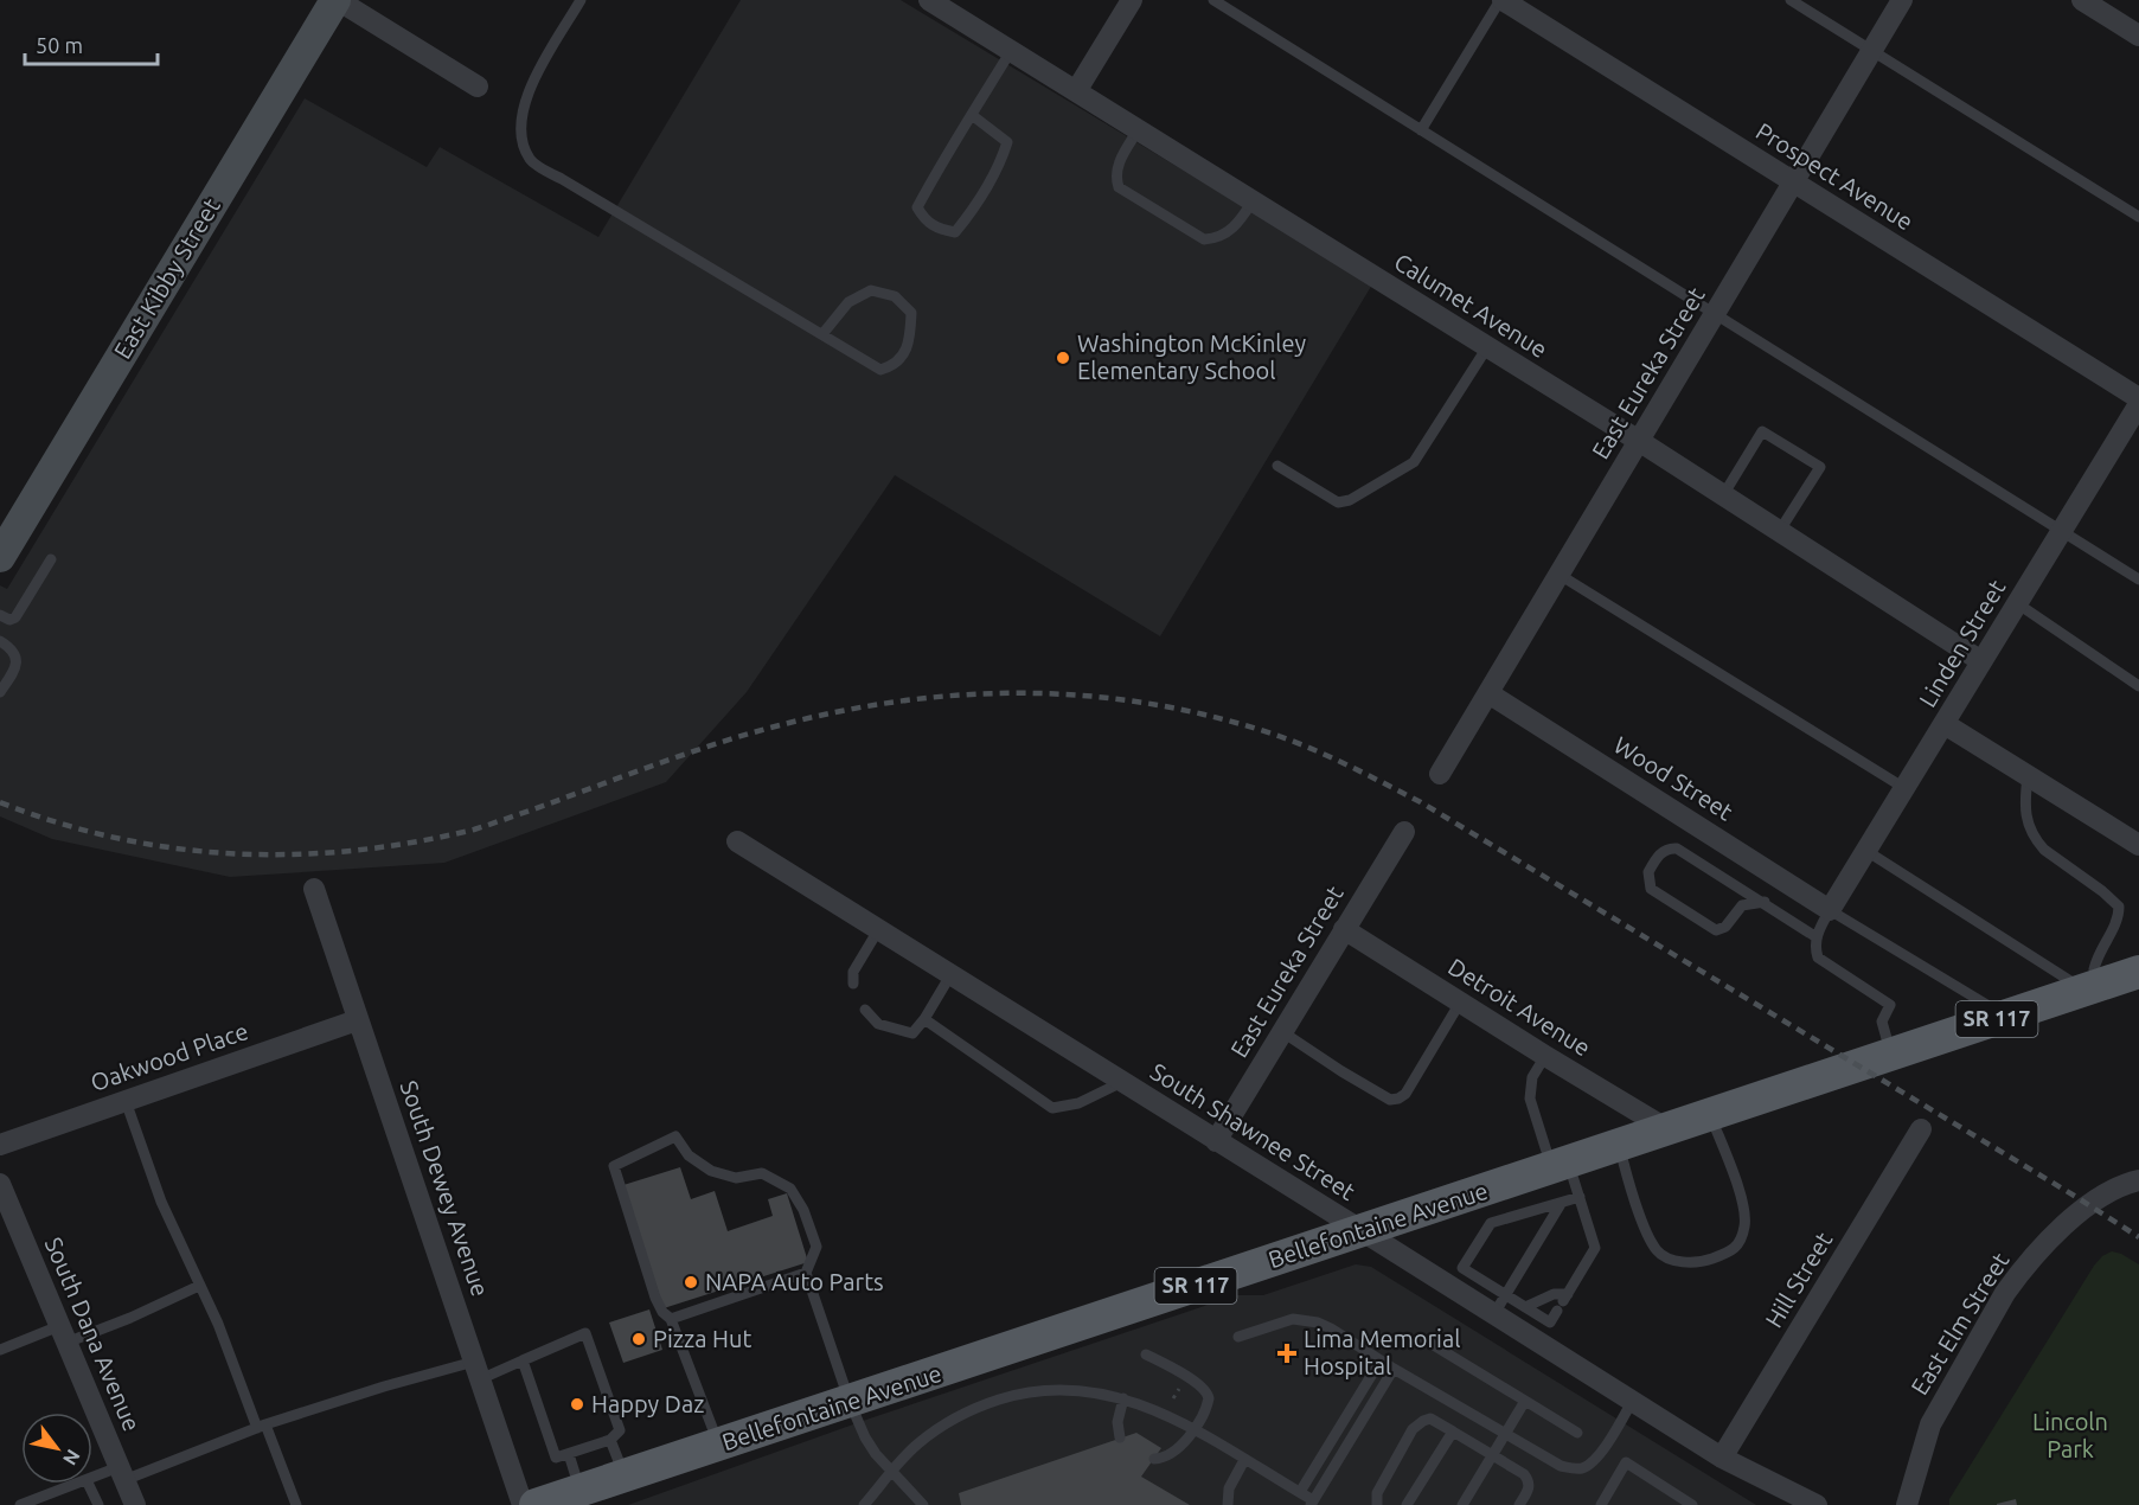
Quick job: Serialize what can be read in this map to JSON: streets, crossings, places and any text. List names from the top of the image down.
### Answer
{
  "streets": {
    "main road": ["SR 117", "Bellefontaine Avenue"],
    "street": [
      "Prospect Avenue",
      "East Kibby Street",
      "Calumet Avenue",
      "East Eureka Street",
      "Linden Street",
      "Wood Street",
      "Detroit Avenue",
      "Oakwood Place",
      "South Shawnee Street",
      "South Dewey Avenue",
      "Hill Street",
      "East Elm Street",
      "South Dana Avenue"
    ]
  },
  "crossings": [
    ["Prospect Avenue", "East Eureka Street"],
    ["Calumet Avenue", "East Eureka Street"],
    ["Calumet Avenue", "Linden Street"],
    ["East Eureka Street", "Wood Street"],
    ["East Eureka Street", "Detroit Avenue"],
    ["East Eureka Street", "South Shawnee Street"],
    ["Linden Street", "Wood Street"],
    ["Detroit Avenue", "Bellefontaine Avenue"],
    ["Oakwood Place", "South Dewey Avenue"],
    ["South Shawnee Street", "Bellefontaine Avenue"],
    ["South Shawnee Street", "Hill Street"]
  ],
  "parks": ["Lincoln Park"],
  "places": {
    "other": [
      "Washington McKinley Elementary School",
      "NAPA Auto Parts",
      "Pizza Hut",
      "Happy Daz"
    ],
    "health": ["Lima Memorial Hospital"]
  },
  "scale_bar": "50 m",
  "north": "bottom right"
}
